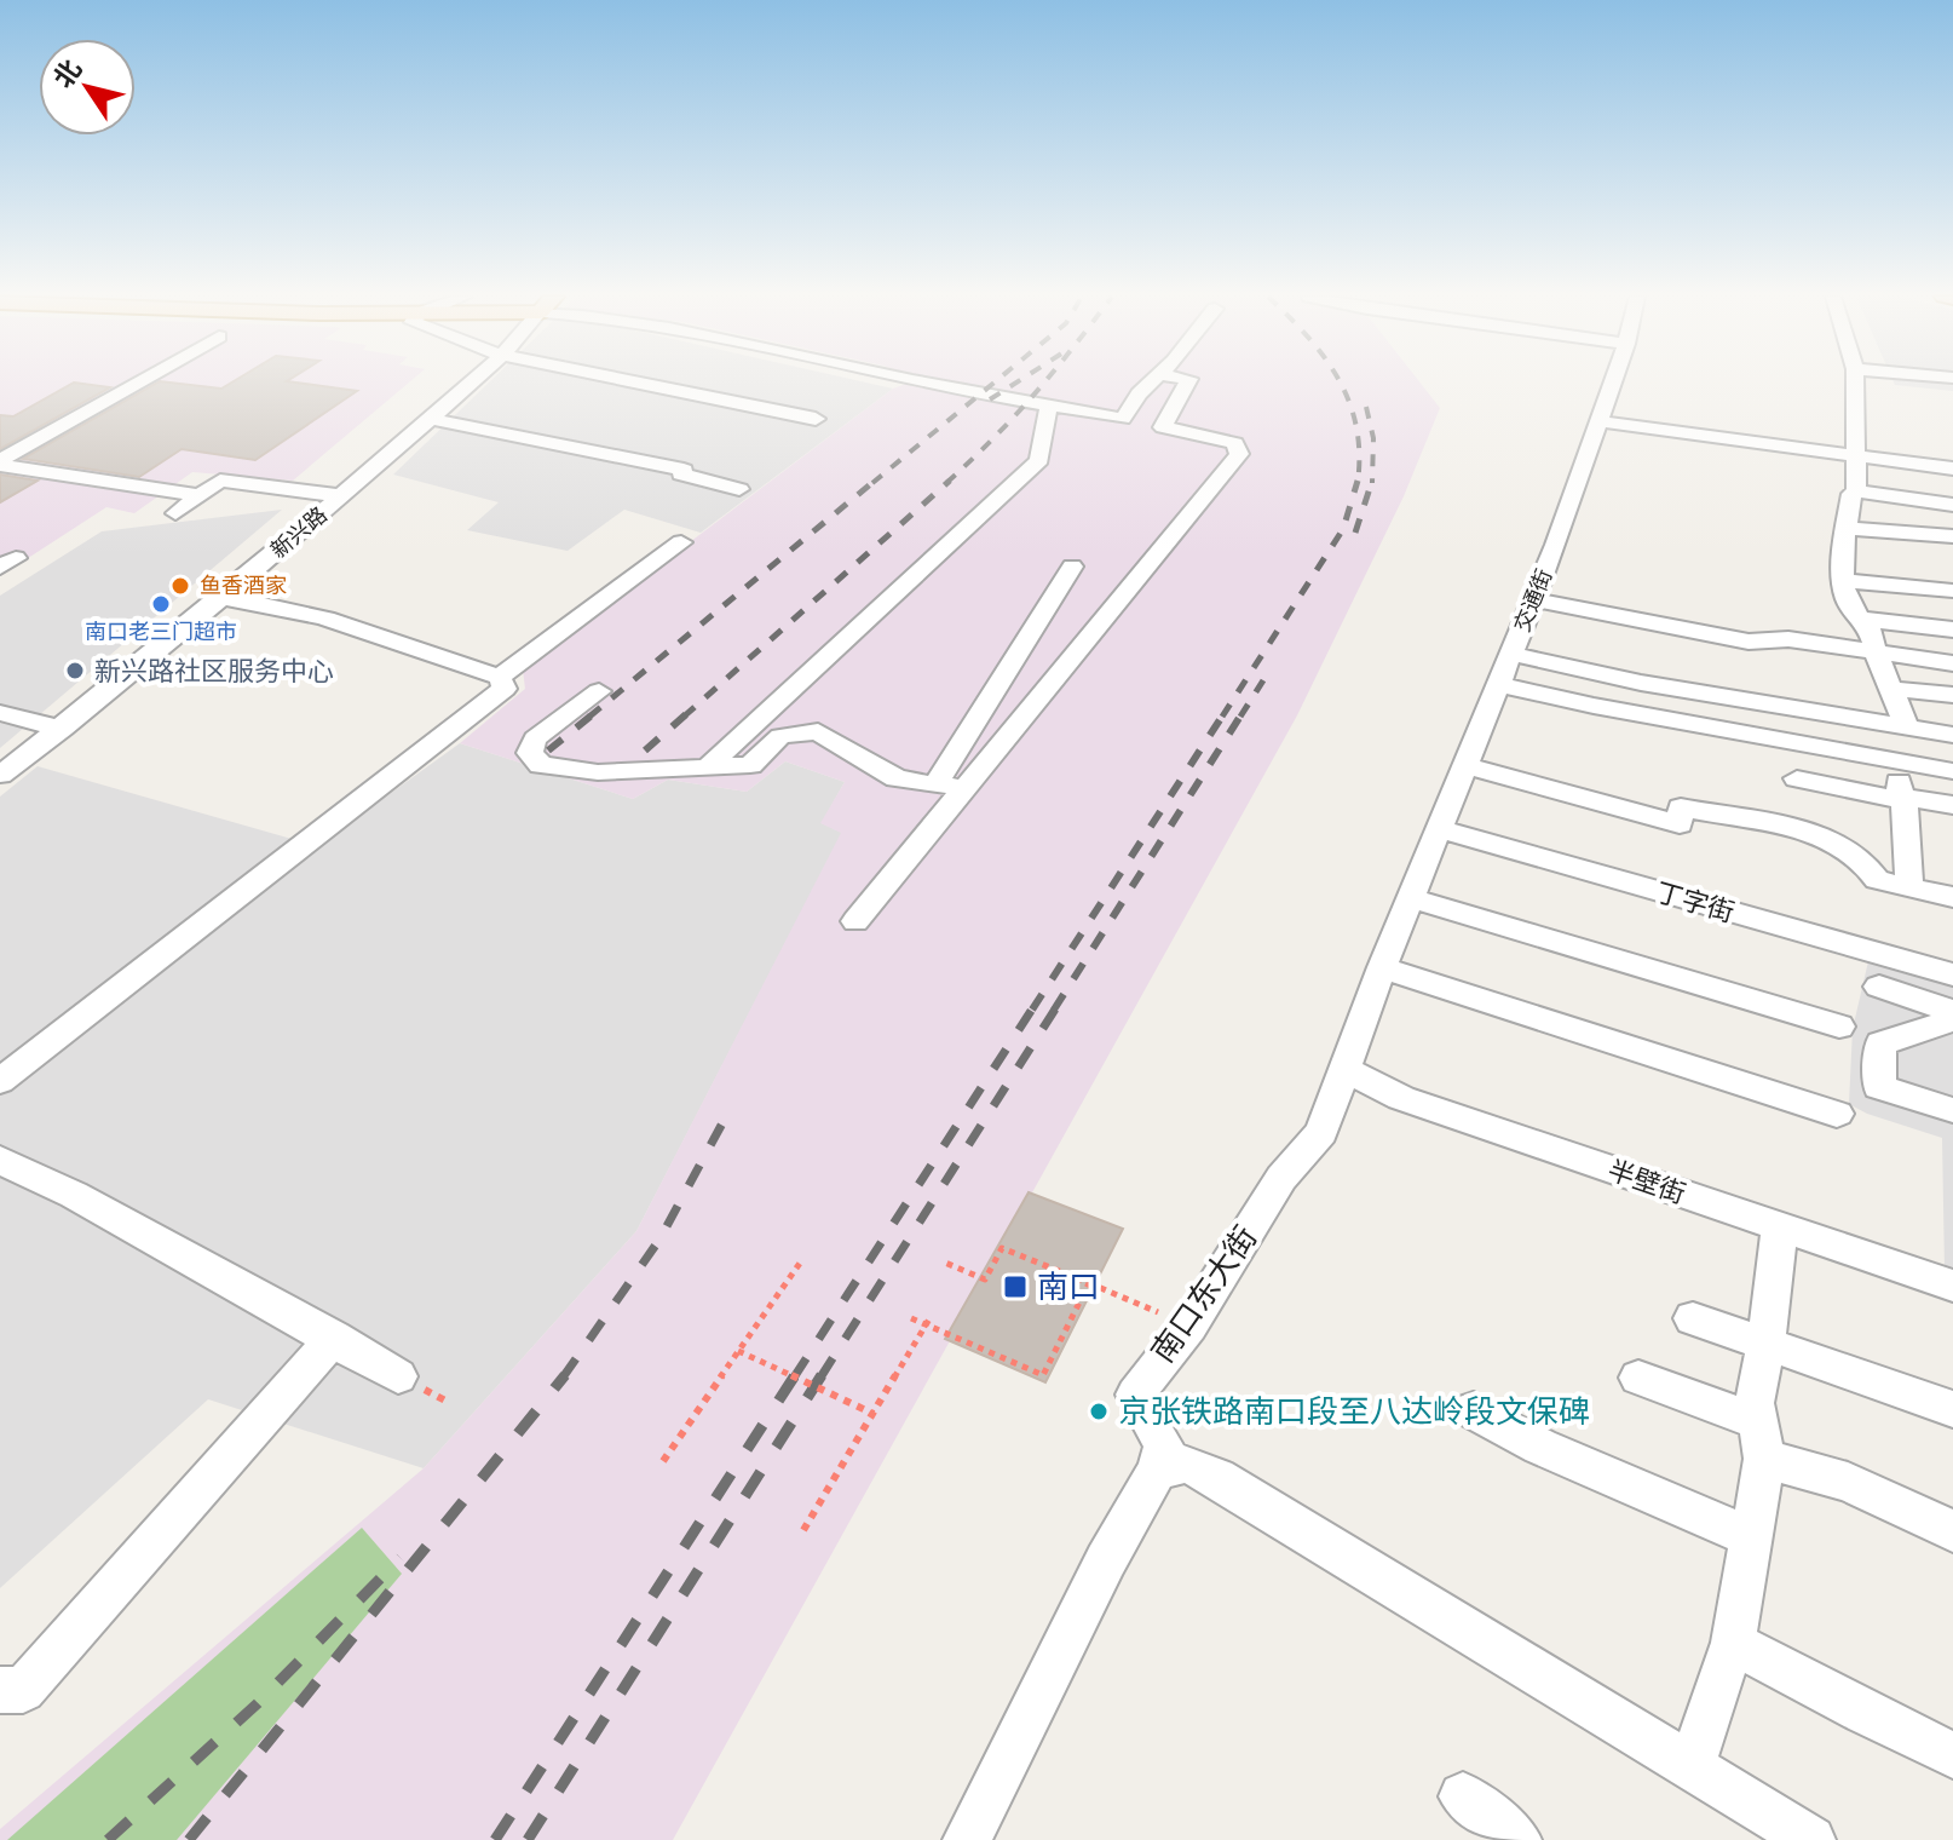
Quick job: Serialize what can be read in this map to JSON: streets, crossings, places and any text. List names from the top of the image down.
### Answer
{
  "streets": {
    "street": [
      "新兴路",
      "交通街",
      "丁字街",
      "半壁街",
      "南口东大街"
    ]
  },
  "crossings": [
    ["交通街", "丁字街"],
    ["交通街", "南口东大街"],
    ["半壁街", "南口东大街"]
  ],
  "places": {
    "other": [
      "鱼香酒家",
      "南口老三门超市",
      "新兴路社区服务中心",
      "京张铁路南口段至八达岭段文保碑"
    ],
    "transit": ["南口"]
  },
  "north": "top left"
}
